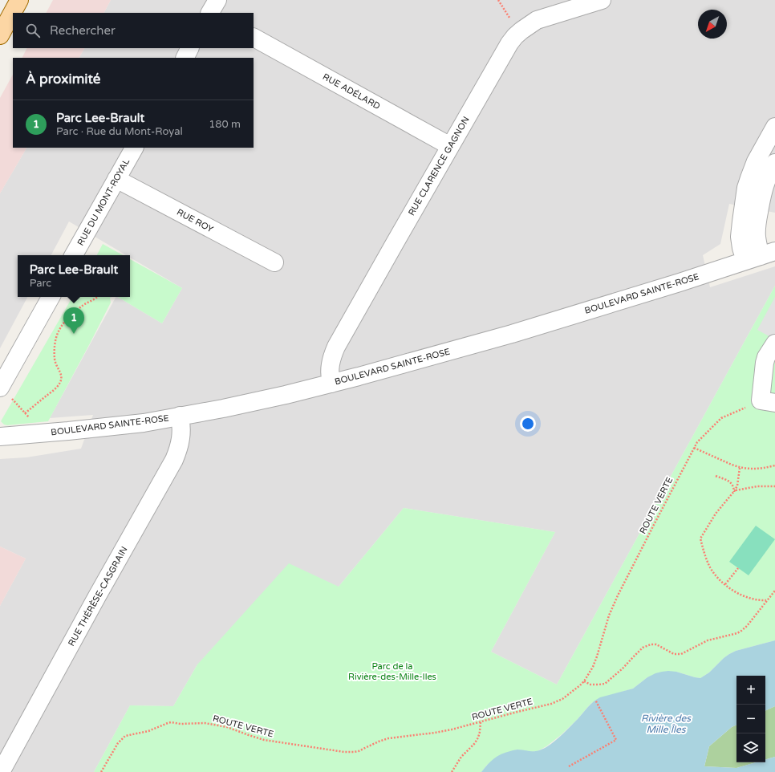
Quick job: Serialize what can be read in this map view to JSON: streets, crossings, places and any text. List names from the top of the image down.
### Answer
{
  "streets": {
    "street": [
      "RUE ADÉLARD",
      "RUE CLARENCE GAGNON",
      "RUE DU MONT-ROYAL",
      "RUE ROY",
      "BOULEVARD SAINTE-ROSE",
      "RUE THÉRÈSE-CASGRAIN"
    ],
    "path": ["ROUTE VERTE"]
  },
  "crossings": [
    ["RUE ADÉLARD", "RUE CLARENCE GAGNON"],
    ["RUE CLARENCE GAGNON", "BOULEVARD SAINTE-ROSE"],
    ["RUE DU MONT-ROYAL", "RUE ROY"],
    ["BOULEVARD SAINTE-ROSE", "RUE THÉRÈSE-CASGRAIN"]
  ],
  "water": ["Rivière des Mille Îles"],
  "parks": ["Parc de la Rivière-des-Mille-Iles"],
  "north": "bottom left",
  "page": {
    "search": "Rechercher",
    "heading": "À proximité",
    "list": [
      {
        "mark": "1",
        "name": "Parc Lee-Brault",
        "note": "Parc · Rue du Mont-Royal",
        "value": "180 m"
      }
    ],
    "popup": ["Parc Lee-Brault", "Parc"],
    "pins": "1",
    "map_buttons": ["+", "−"]
  }
}
